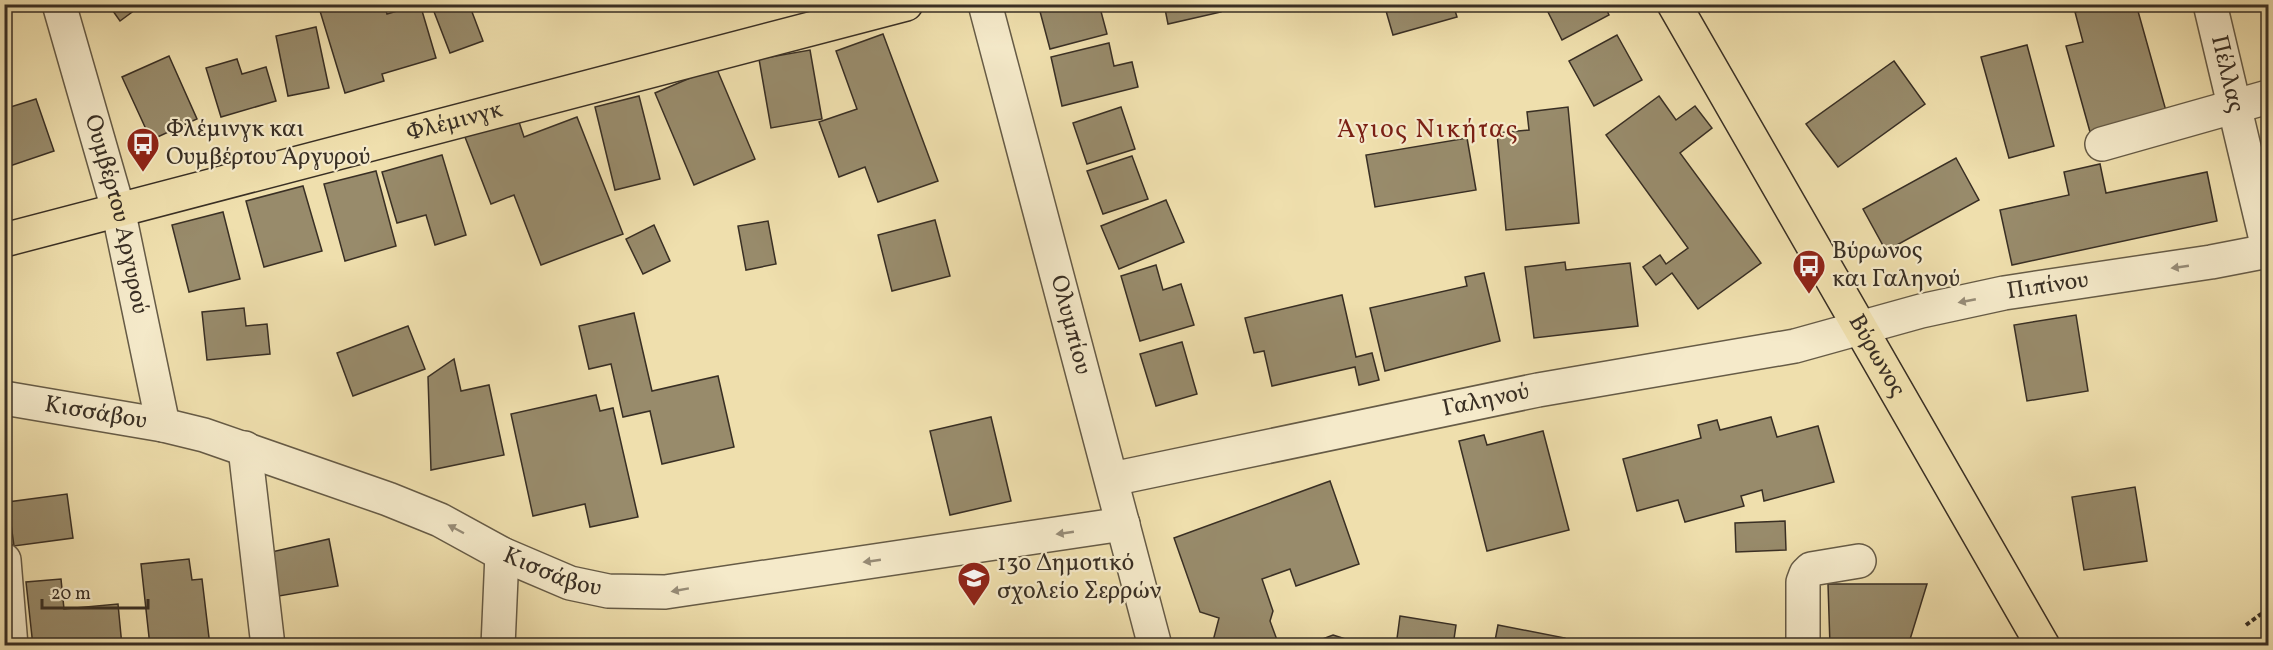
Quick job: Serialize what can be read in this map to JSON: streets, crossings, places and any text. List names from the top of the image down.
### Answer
{
  "streets": {
    "main road": ["Φλέμινγκ", "Βύρωνος"],
    "street": [
      "Πέλλας",
      "Ουμβέρτου Αργυρού",
      "Πιπίνου",
      "Ολυμπίου",
      "Γαληνού",
      "Κισσάβου"
    ]
  },
  "crossings": [
    ["Πέλλας", "Πιπίνου"],
    ["Φλέμινγκ", "Ουμβέρτου Αργυρού"],
    ["Ουμβέρτου Αργυρού", "Κισσάβου"],
    ["Πιπίνου", "Βύρωνος"],
    ["Πιπίνου", "Γαληνού"],
    ["Ολυμπίου", "Γαληνού"],
    ["Ολυμπίου", "Κισσάβου"],
    ["Βύρωνος", "Γαληνού"]
  ],
  "one_way": ["Κισσάβου"],
  "districts": ["Άγιος Νικήτας"],
  "places": {
    "bus stop": ["Φλέμινγκ και Ουμβέρτου Αργυρού", "Βύρωνος και Γαληνού"],
    "school or university": ["13ο Δημοτικό σχολείο Σερρών"]
  },
  "scale_bar": "20 m"
}
